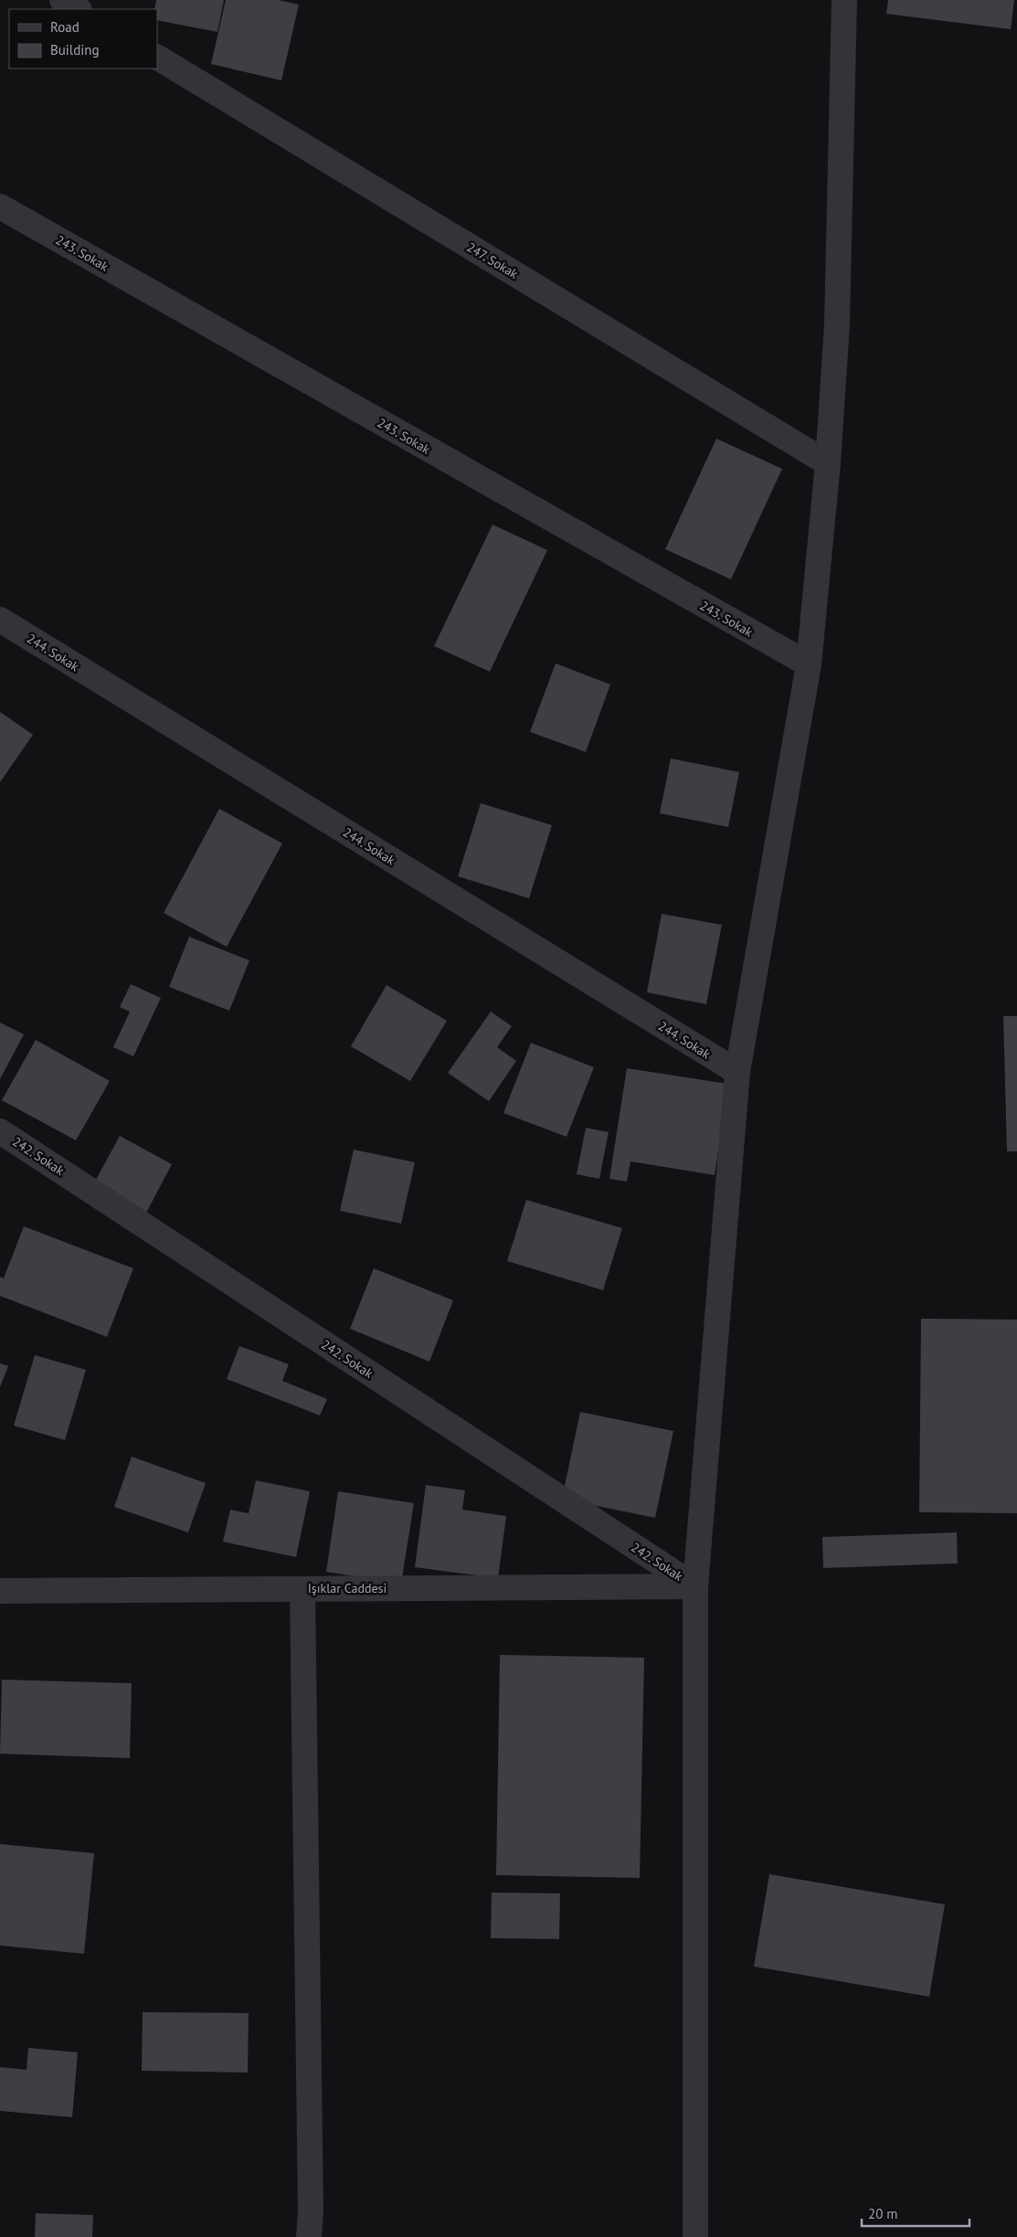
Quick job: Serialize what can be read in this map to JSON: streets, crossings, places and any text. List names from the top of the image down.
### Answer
{
  "streets": {
    "street": [
      "243. Sokak",
      "247. Sokak",
      "244. Sokak",
      "242. Sokak",
      "Işıklar Caddesi"
    ]
  },
  "crossings": [
    ["242. Sokak", "Işıklar Caddesi"]
  ],
  "legend": ["Road", "Building"],
  "scale_bar": "20 m"
}
